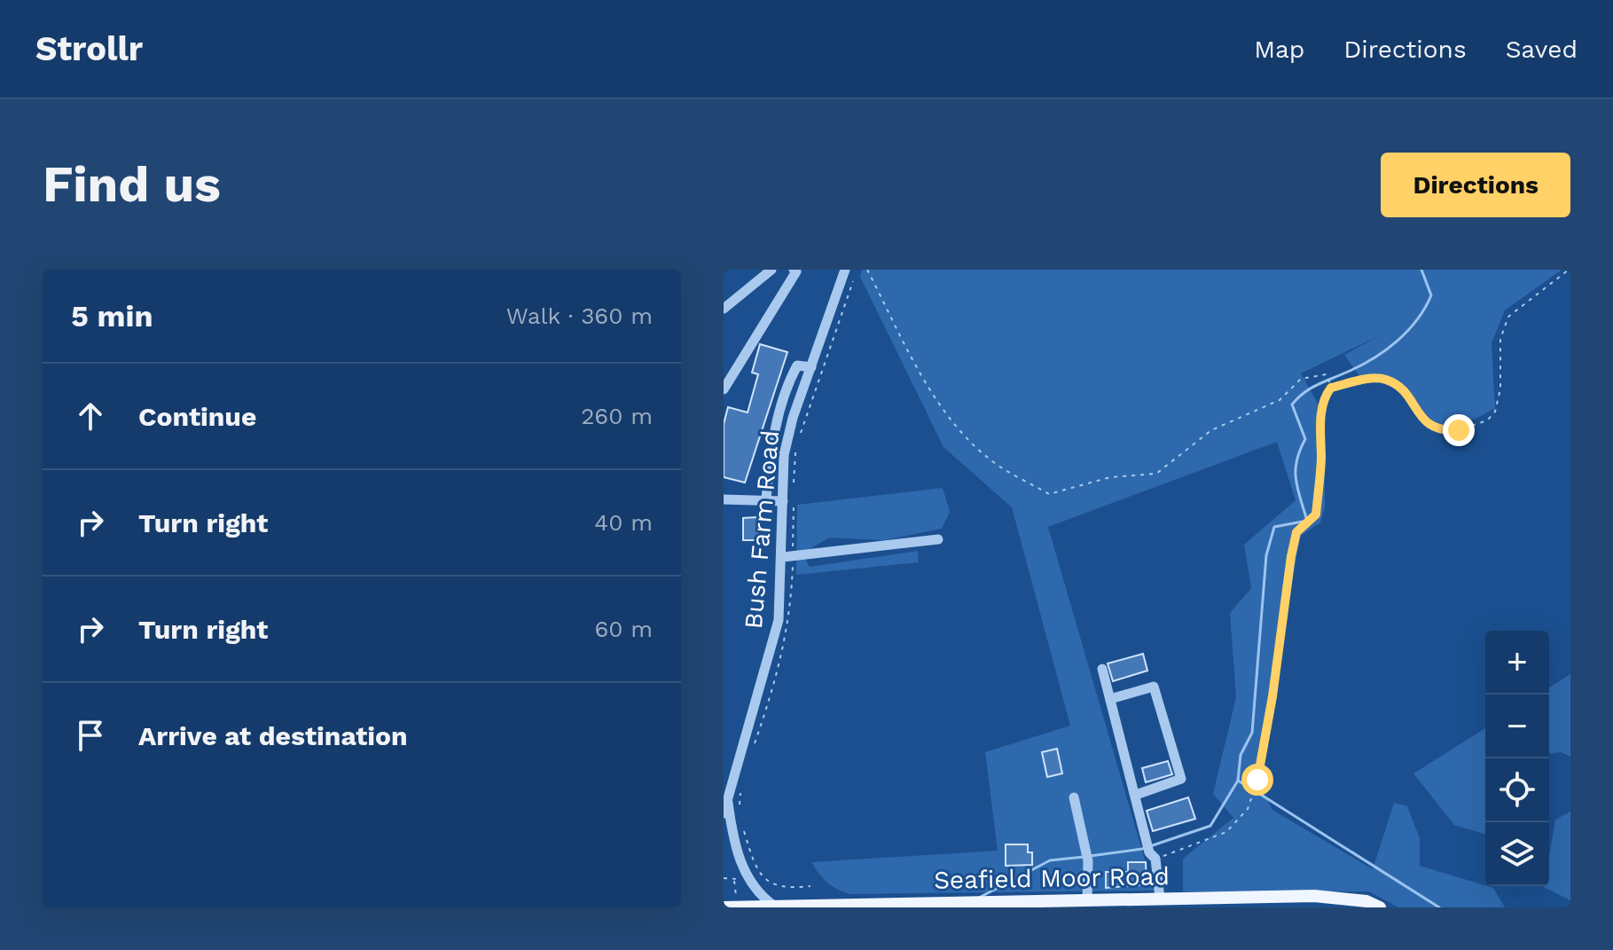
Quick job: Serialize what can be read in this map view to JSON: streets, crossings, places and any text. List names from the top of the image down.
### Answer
{
  "streets": {
    "main road": ["Seafield Moor Road"],
    "street": ["Bush Farm Road"]
  },
  "crossings": [
    ["Bush Farm Road", "Seafield Moor Road"]
  ],
  "page": {
    "header": "Strollr",
    "nav": ["Map", "Directions", "Saved"],
    "buttons": "Directions",
    "title": "Find us",
    "heading": ["5 min", "Walk · 360 m"],
    "list": [
      ["Continue", "260 m"],
      ["Turn right", "40 m"],
      ["Turn right", "60 m"],
      "Arrive at destination"
    ],
    "map_buttons": ["+", "−"]
  }
}
